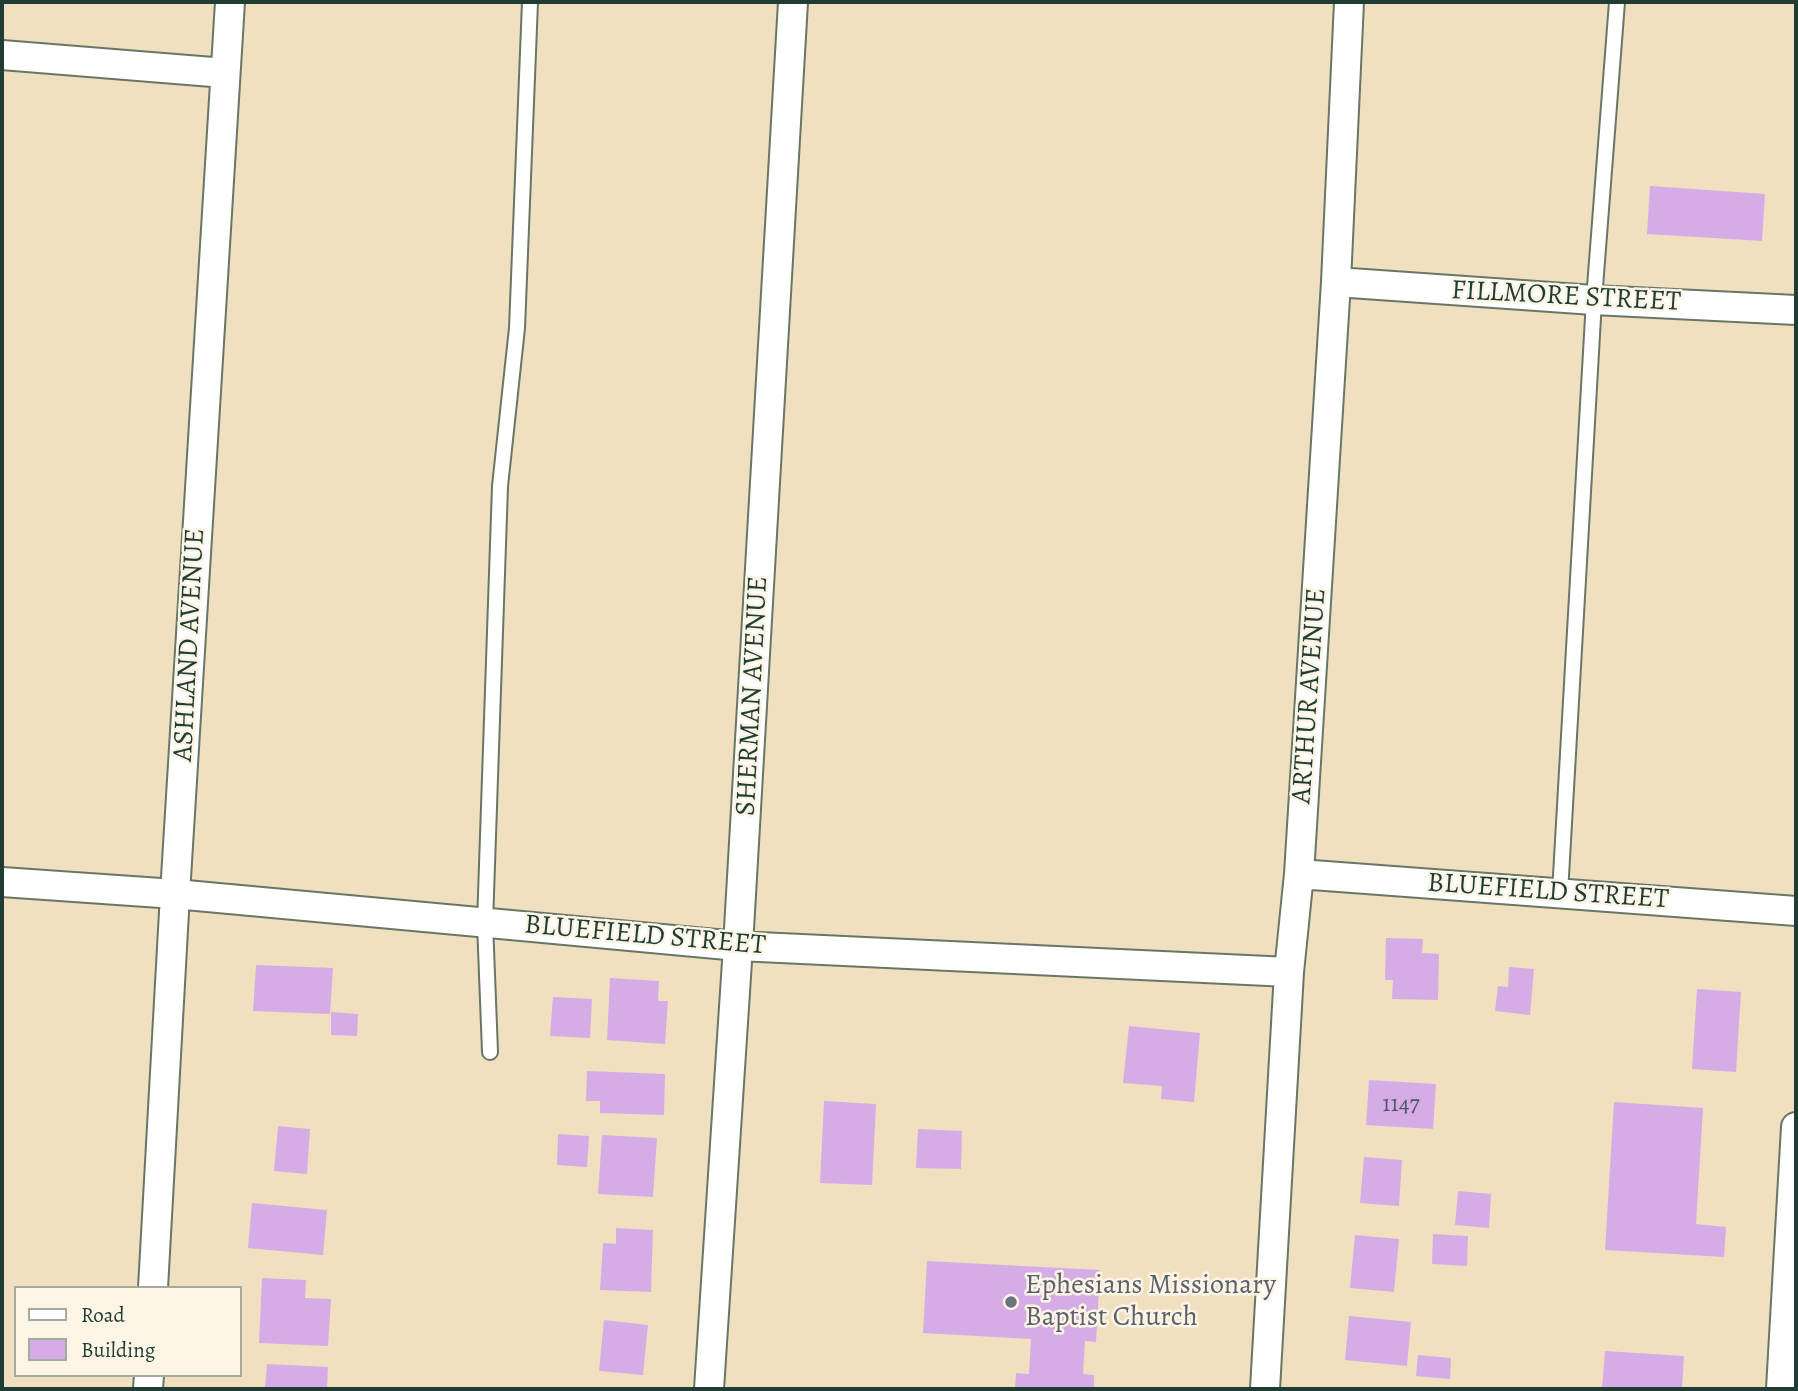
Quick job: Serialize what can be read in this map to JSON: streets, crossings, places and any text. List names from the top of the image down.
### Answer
{
  "streets": {
    "street": [
      "FILLMORE STREET",
      "ASHLAND AVENUE",
      "SHERMAN AVENUE",
      "ARTHUR AVENUE",
      "BLUEFIELD STREET"
    ]
  },
  "crossings": [
    ["FILLMORE STREET", "ARTHUR AVENUE"],
    ["ASHLAND AVENUE", "BLUEFIELD STREET"],
    ["SHERMAN AVENUE", "BLUEFIELD STREET"],
    ["ARTHUR AVENUE", "BLUEFIELD STREET"]
  ],
  "places": ["Ephesians Missionary Baptist Church"],
  "house_numbers": ["1147"],
  "legend": ["Road", "Building"]
}
